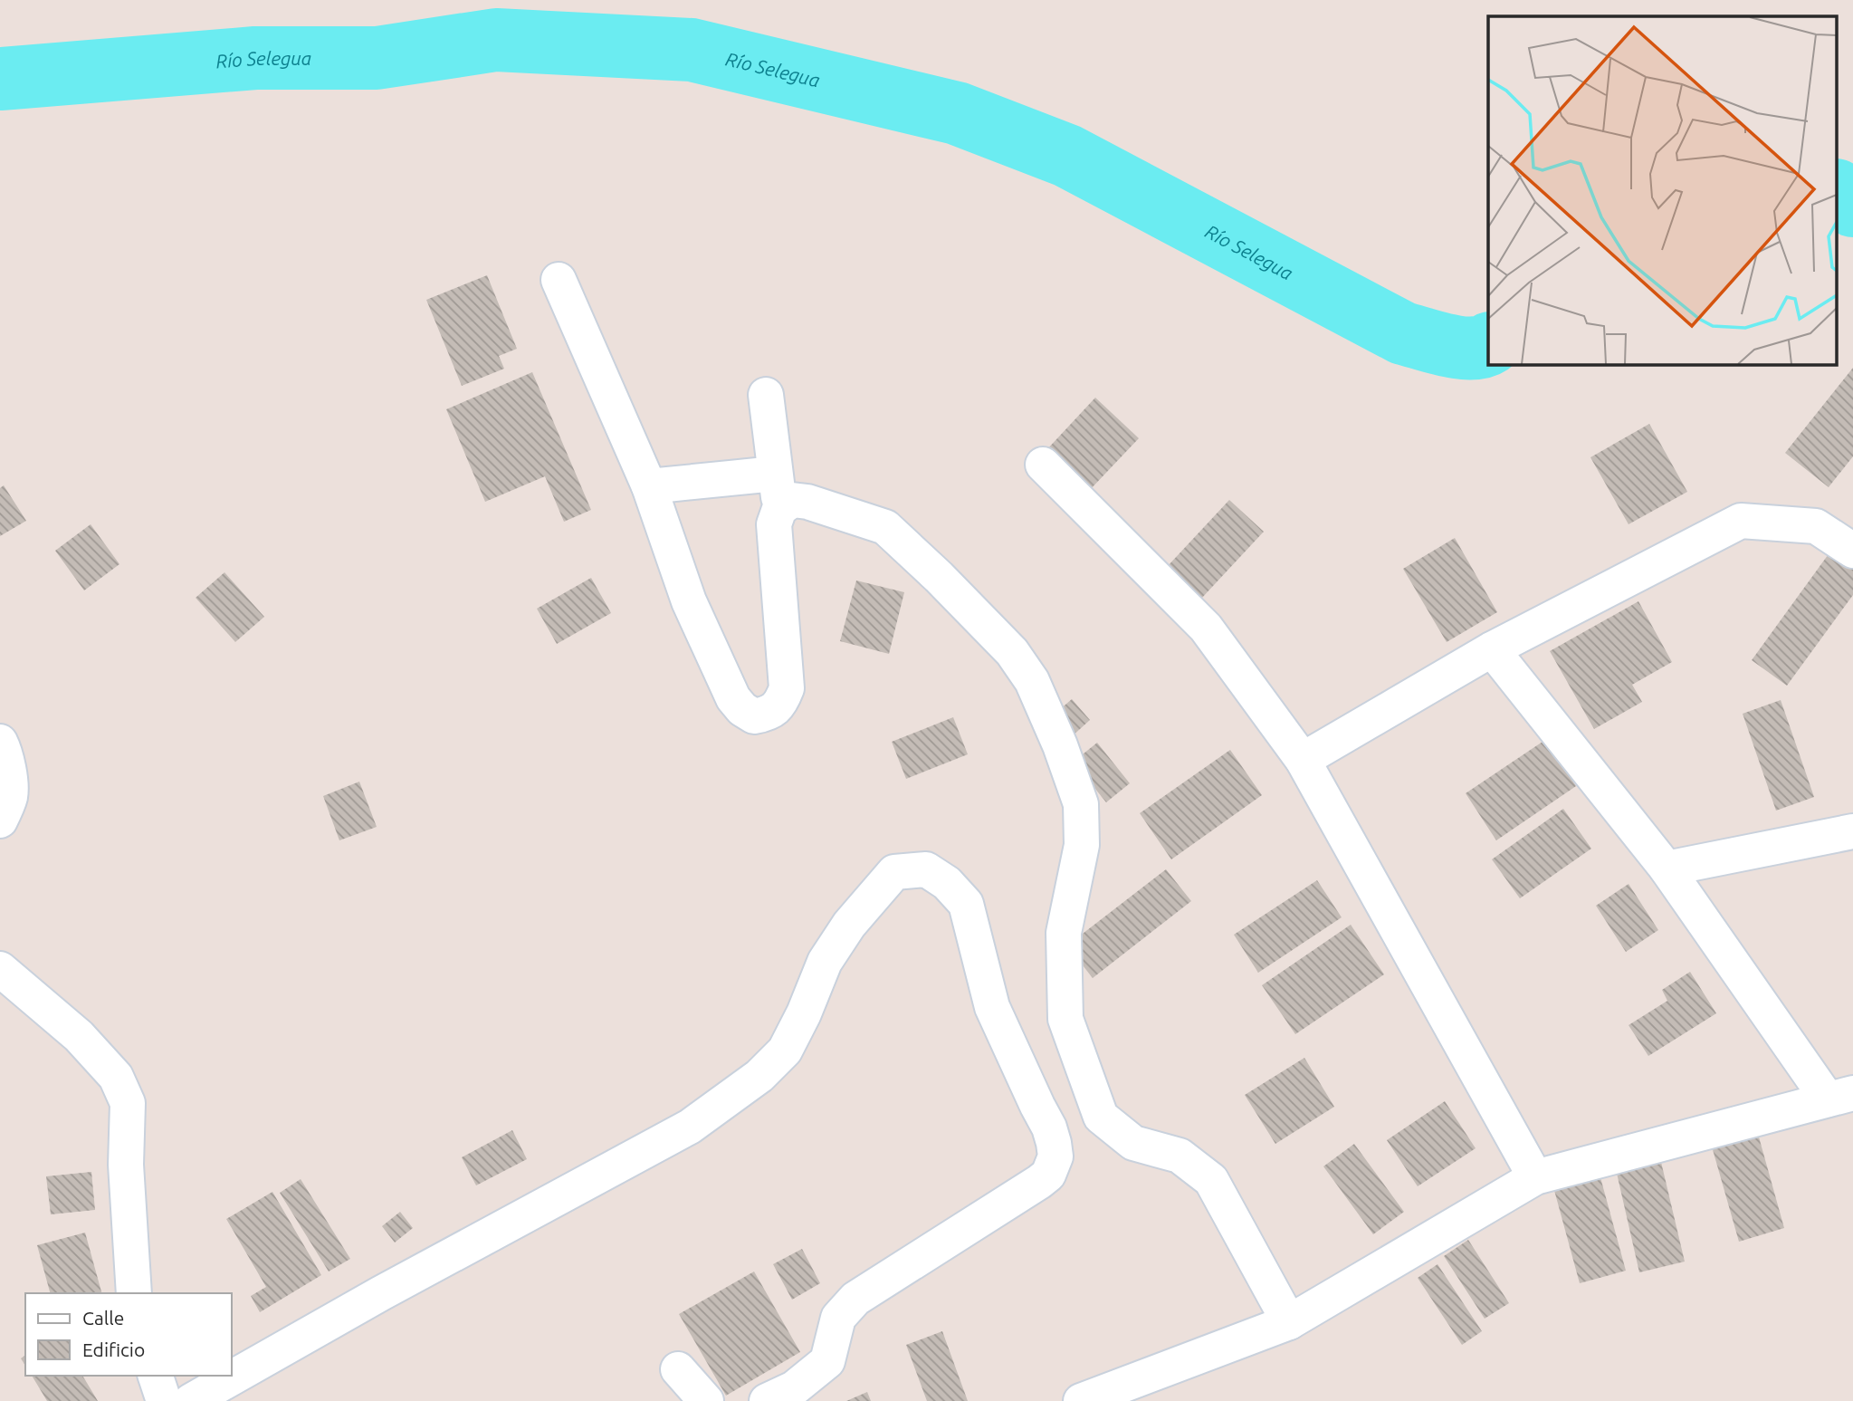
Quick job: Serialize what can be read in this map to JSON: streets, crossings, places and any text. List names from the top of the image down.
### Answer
{
  "water": ["Río Selegua"],
  "legend": ["Calle", "Edificio"]
}
